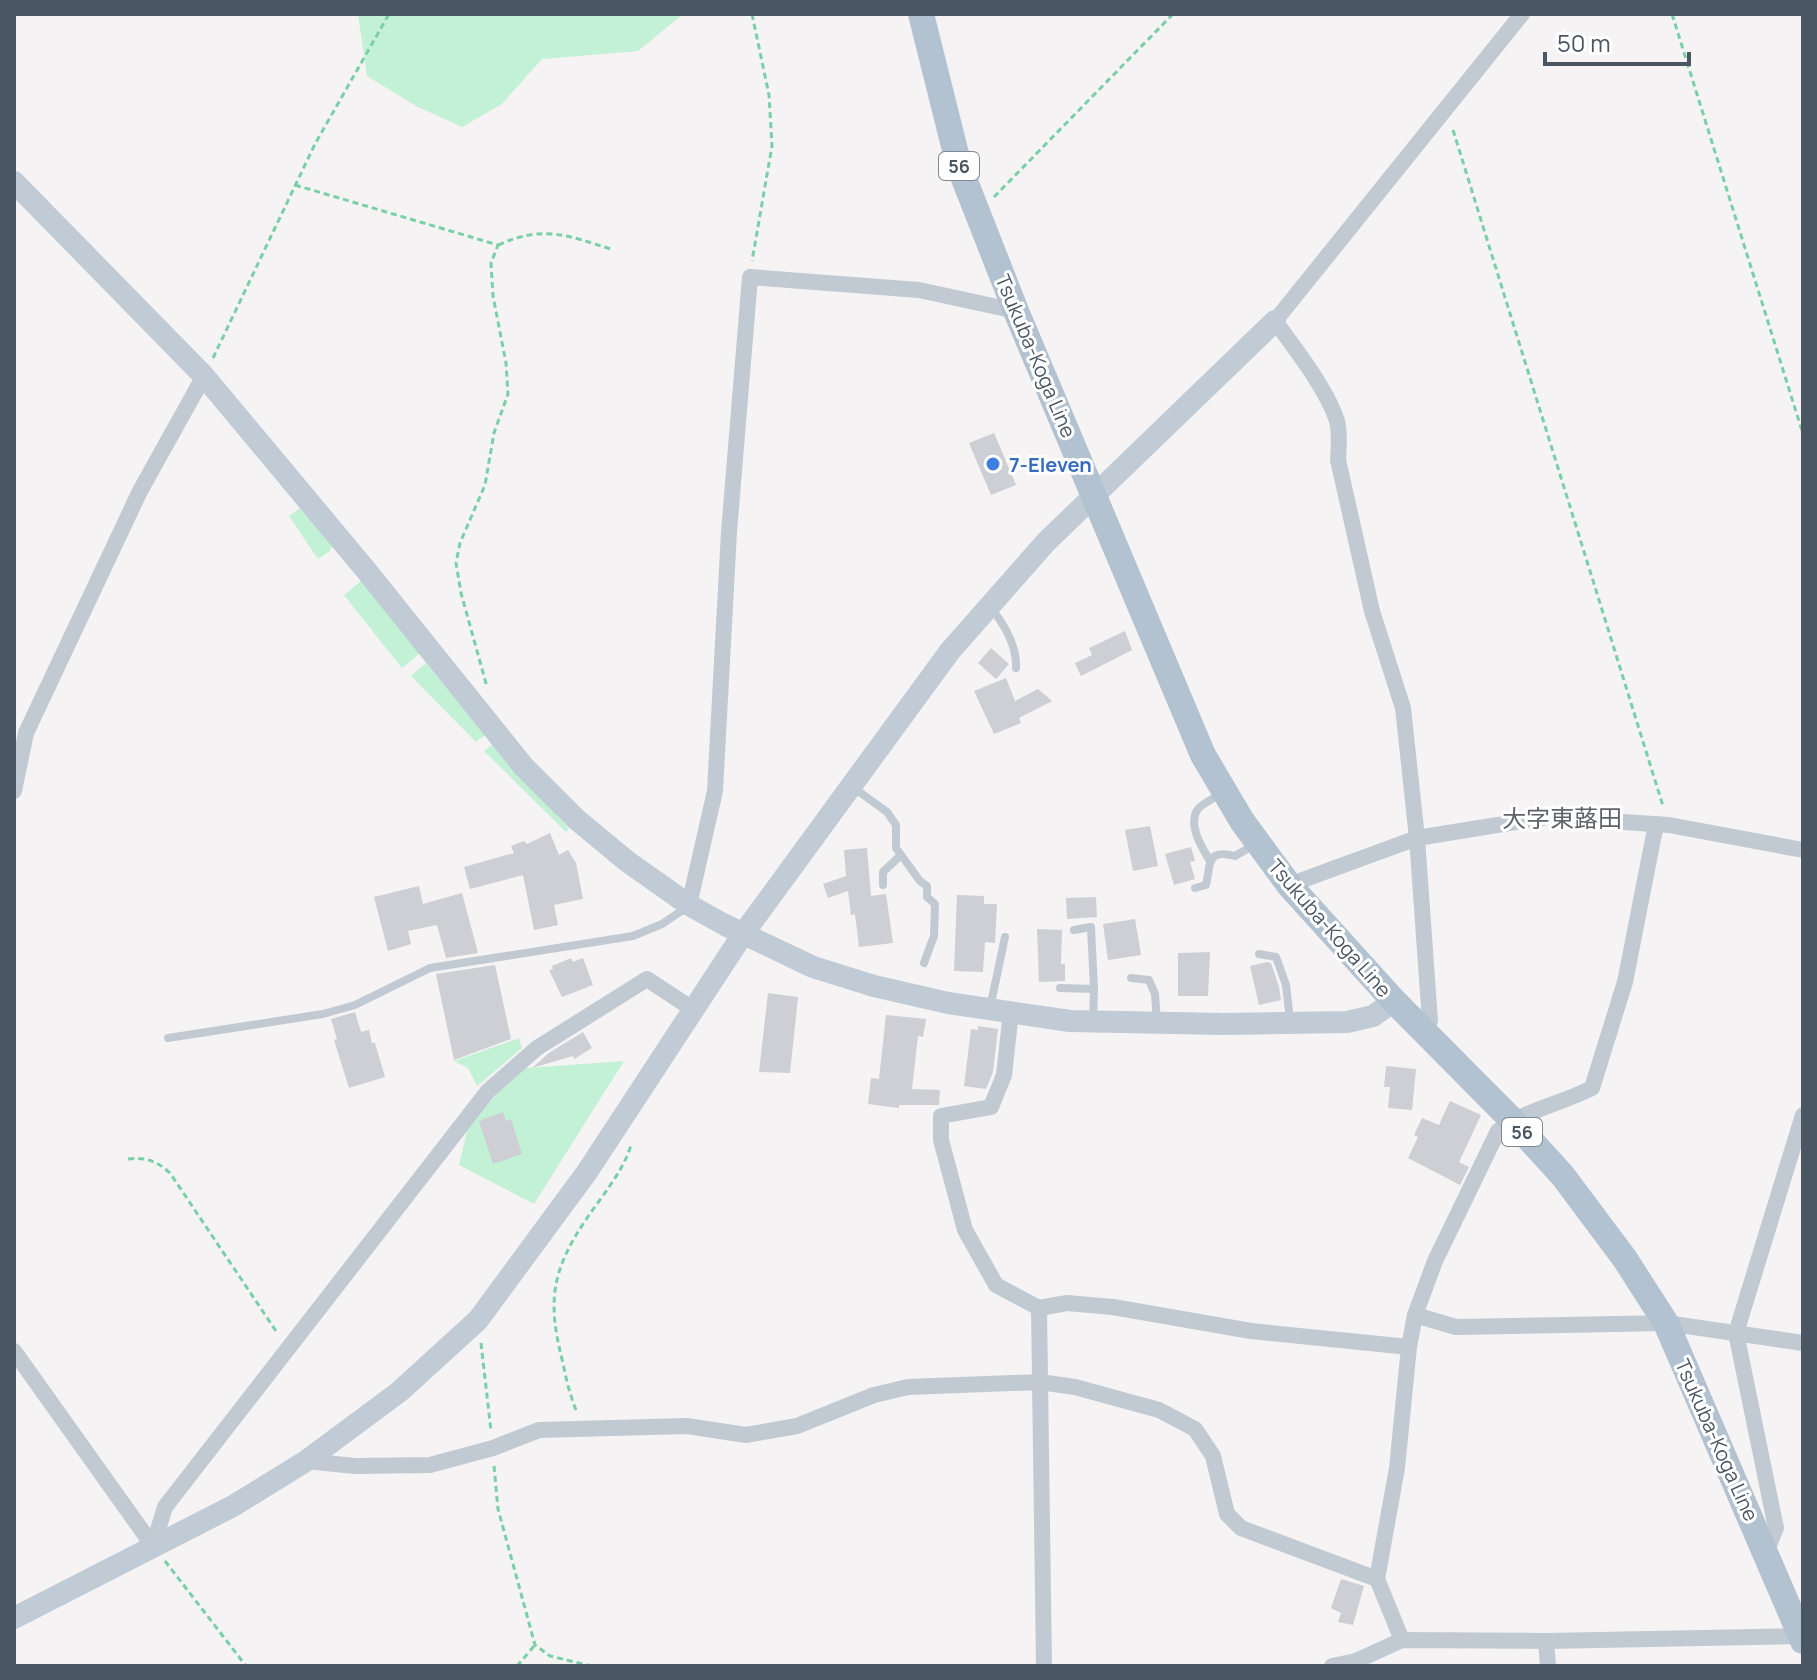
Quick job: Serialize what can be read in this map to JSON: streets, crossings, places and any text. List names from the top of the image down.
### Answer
{
  "streets": {
    "main road": ["56", "Tsukuba-Koga Line"]
  },
  "districts": ["大字東蕗田"],
  "places": ["7-Eleven"],
  "scale_bar": "50 m"
}
